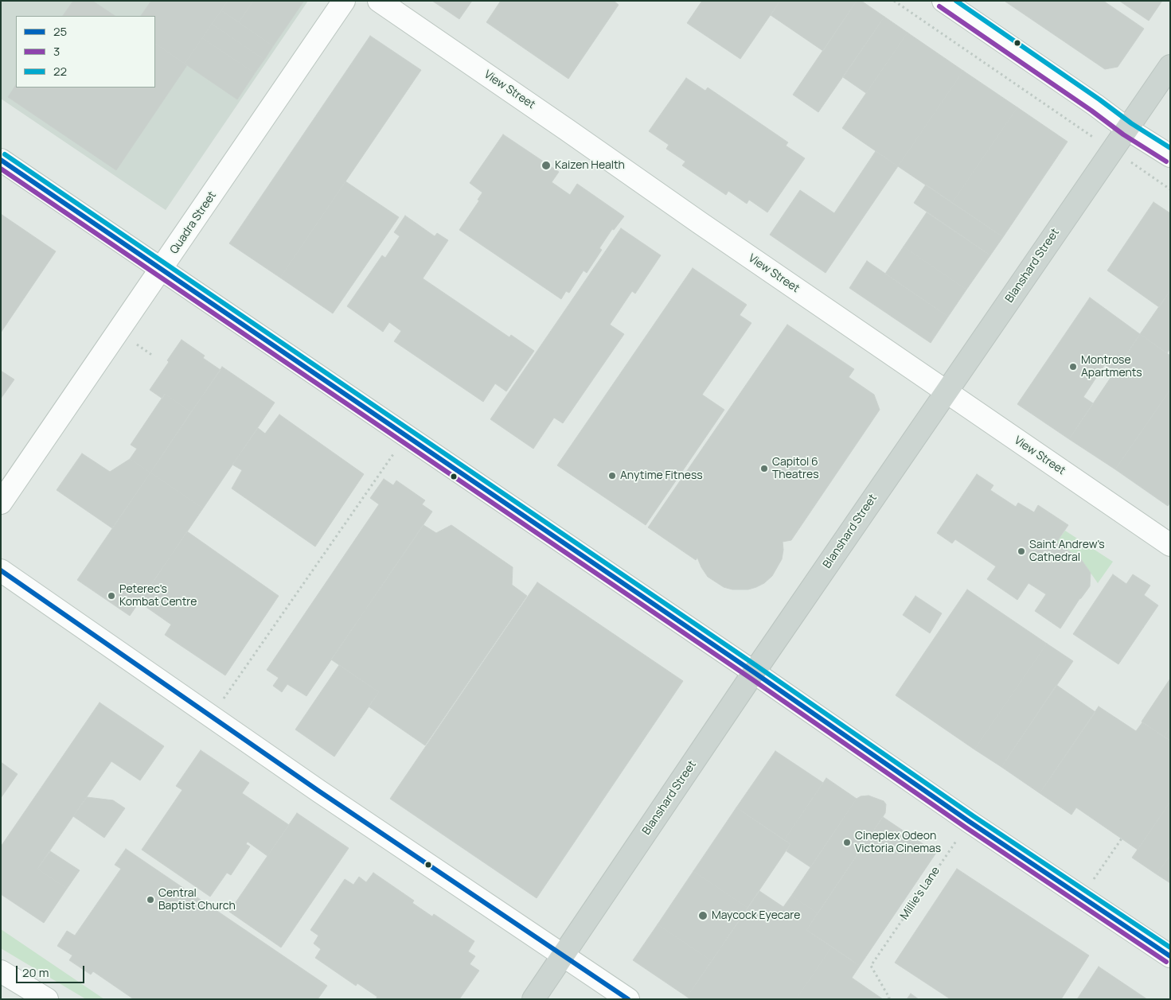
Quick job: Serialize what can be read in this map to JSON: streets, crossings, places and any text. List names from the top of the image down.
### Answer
{
  "streets": {
    "main road": ["View Street", "Quadra Street", "Blanshard Street"],
    "path": ["Millie's Lane"]
  },
  "crossings": [
    ["View Street", "Blanshard Street"]
  ],
  "places": [
    "Kaizen Health",
    "Montrose Apartments",
    "Capitol 6 Theatres",
    "Anytime Fitness",
    "Saint Andrew's Cathedral",
    "Peterec's Kombat Centre",
    "Cineplex Odeon Victoria Cinemas",
    "Central Baptist Church",
    "Maycock Eyecare"
  ],
  "lines": ["transit line 22", "transit line 3", "transit line 25"],
  "legend": ["25", "3", "22"],
  "scale_bar": "20 m"
}
